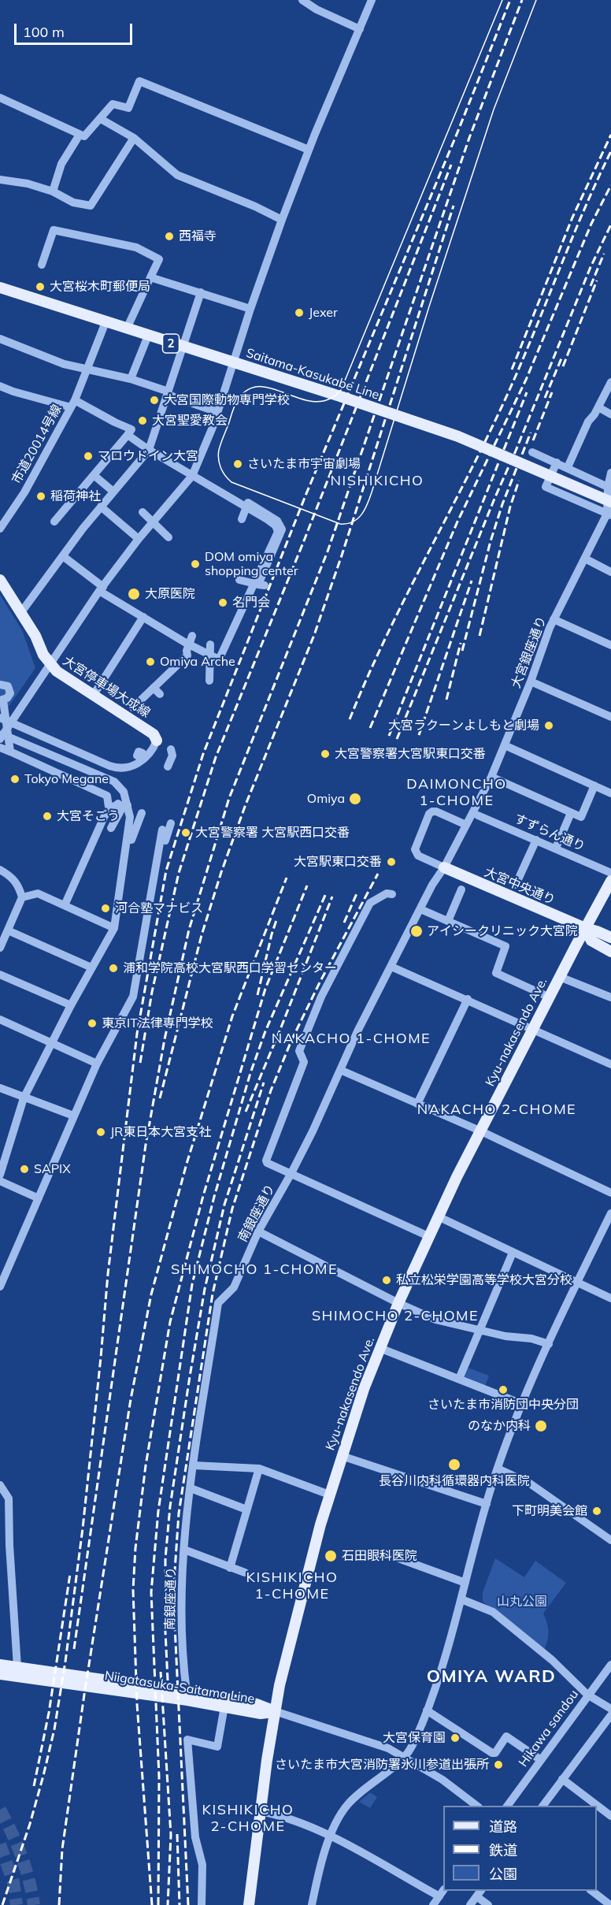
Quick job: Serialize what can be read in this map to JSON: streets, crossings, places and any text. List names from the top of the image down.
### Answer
{
  "streets": {
    "main road": [
      "2",
      "Saitama-Kasukabe Line",
      "大宮停車場大成線",
      "大宮中央通り",
      "Kyu-nakasendo Ave.",
      "Niigatasuka-Saitama Line"
    ],
    "street": [
      "市道20014号線",
      "大宮銀座通り",
      "すずらん通り",
      "南銀座通り",
      "Hikawa sandou"
    ]
  },
  "crossings": [
    ["Saitama-Kasukabe Line", "市道20014号線"],
    ["大宮銀座通り", "大宮中央通り"],
    ["大宮銀座通り", "南銀座通り"],
    ["大宮中央通り", "Kyu-nakasendo Ave."],
    ["大宮中央通り", "南銀座通り"],
    ["Kyu-nakasendo Ave.", "Niigatasuka-Saitama Line"],
    ["南銀座通り", "Niigatasuka-Saitama Line"]
  ],
  "districts": [
    "NISHIKICHO",
    "DAIMONCHO 1-CHOME",
    "NAKACHO 1-CHOME",
    "NAKACHO 2-CHOME",
    "SHIMOCHO 1-CHOME",
    "SHIMOCHO 2-CHOME",
    "KISHIKICHO 1-CHOME",
    "OMIYA WARD",
    "KISHIKICHO 2-CHOME"
  ],
  "parks": ["山丸公園"],
  "places": [
    "西福寺",
    "大宮桜木町郵便局",
    "Jexer",
    "大宮国際動物専門学校",
    "大宮聖愛教会",
    "マロウドイン大宮",
    "さいたま市宇宙劇場",
    "稲荷神社",
    "DOM omiya shopping center",
    "大原医院",
    "名門会",
    "Omiya Arche",
    "大宮ラクーンよしもと劇場",
    "大宮警察署大宮駅東口交番",
    "Tokyo Megane",
    "Omiya",
    "大宮そごう",
    "大宮警察署 大宮駅西口交番",
    "大宮駅東口交番",
    "河合塾マナビス",
    "アイシークリニック大宮院",
    "浦和学院高校大宮駅西口学習センター",
    "東京IT法律専門学校",
    "JR東日本大宮支社",
    "SAPIX",
    "私立松栄学園高等学校大宮分校",
    "さいたま市消防団中央分団",
    "のなか内科",
    "長谷川内科循環器内科医院",
    "下町明美会館",
    "石田眼科医院",
    "大宮保育園",
    "さいたま市大宮消防署氷川参道出張所"
  ],
  "legend": ["道路", "鉄道", "公園"],
  "scale_bar": "100 m"
}
